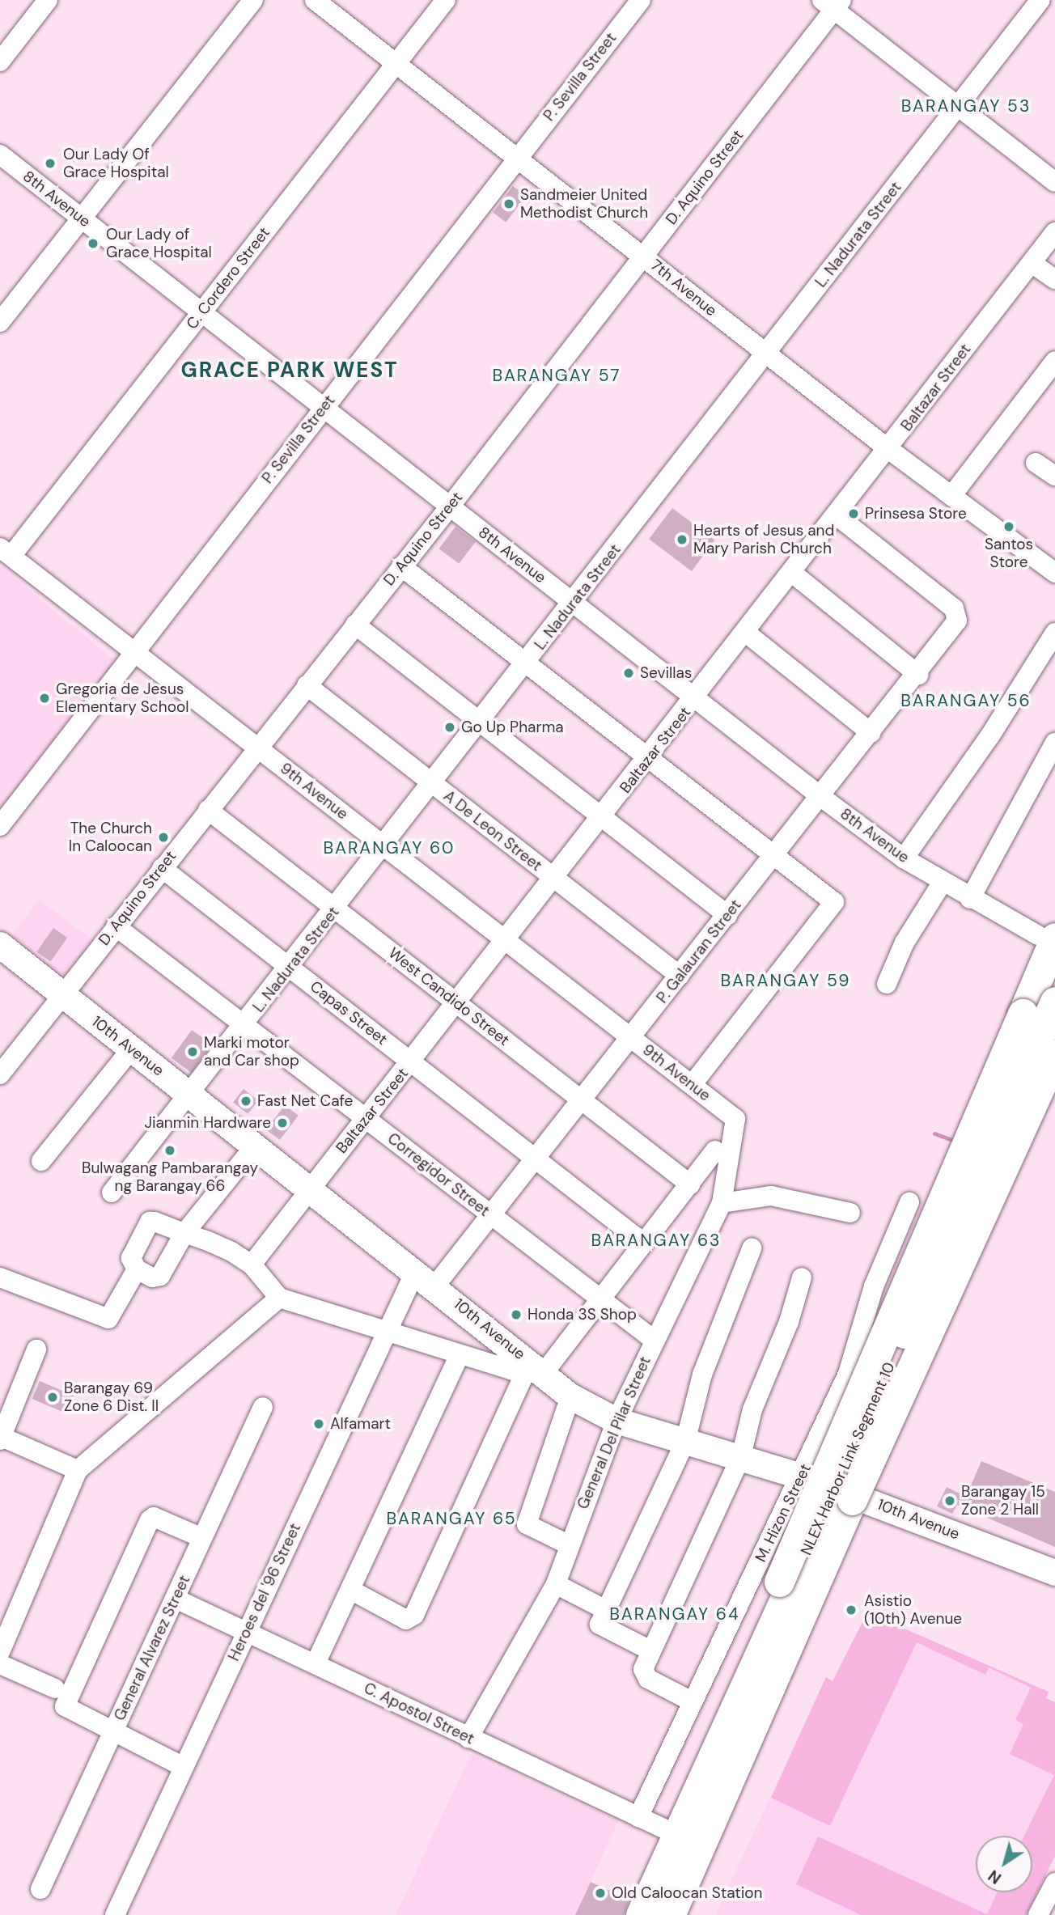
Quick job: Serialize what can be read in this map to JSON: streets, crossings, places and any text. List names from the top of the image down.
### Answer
{
  "streets": {
    "highway": ["NLEX Harbor Link Segment 10"],
    "main road": ["10th Avenue"],
    "street": [
      "P. Sevilla Street",
      "D. Aquino Street",
      "8th Avenue",
      "L. Nadurata Street",
      "C. Cordero Street",
      "7th Avenue",
      "Baltazar Street",
      "9th Avenue",
      "A De Leon Street",
      "P. Galauran Street",
      "West Candido Street",
      "Capas Street",
      "Corregidor Street",
      "General Del Pilar Street",
      "M. Hizon Street",
      "Heroes del '96 Street",
      "General Alvarez Street",
      "C. Apostol Street"
    ]
  },
  "crossings": [
    ["P. Sevilla Street", "8th Avenue"],
    ["P. Sevilla Street", "7th Avenue"],
    ["P. Sevilla Street", "9th Avenue"],
    ["D. Aquino Street", "8th Avenue"],
    ["D. Aquino Street", "7th Avenue"],
    ["D. Aquino Street", "9th Avenue"],
    ["D. Aquino Street", "A De Leon Street"],
    ["D. Aquino Street", "West Candido Street"],
    ["D. Aquino Street", "Capas Street"],
    ["D. Aquino Street", "10th Avenue"],
    ["D. Aquino Street", "Corregidor Street"],
    ["8th Avenue", "L. Nadurata Street"],
    ["8th Avenue", "C. Cordero Street"],
    ["8th Avenue", "Baltazar Street"],
    ["8th Avenue", "P. Galauran Street"],
    ["L. Nadurata Street", "7th Avenue"],
    ["L. Nadurata Street", "9th Avenue"],
    ["L. Nadurata Street", "A De Leon Street"],
    ["L. Nadurata Street", "West Candido Street"],
    ["L. Nadurata Street", "Capas Street"],
    ["L. Nadurata Street", "10th Avenue"],
    ["L. Nadurata Street", "Corregidor Street"],
    ["C. Cordero Street", "7th Avenue"],
    ["C. Cordero Street", "9th Avenue"],
    ["7th Avenue", "Baltazar Street"],
    ["Baltazar Street", "9th Avenue"],
    ["Baltazar Street", "A De Leon Street"],
    ["Baltazar Street", "P. Galauran Street"],
    ["Baltazar Street", "West Candido Street"],
    ["Baltazar Street", "Capas Street"],
    ["Baltazar Street", "10th Avenue"],
    ["Baltazar Street", "Corregidor Street"],
    ["9th Avenue", "P. Galauran Street"],
    ["9th Avenue", "General Del Pilar Street"],
    ["A De Leon Street", "P. Galauran Street"],
    ["P. Galauran Street", "West Candido Street"],
    ["P. Galauran Street", "Capas Street"],
    ["P. Galauran Street", "10th Avenue"],
    ["P. Galauran Street", "Corregidor Street"],
    ["P. Galauran Street", "Heroes del '96 Street"],
    ["10th Avenue", "General Del Pilar Street"],
    ["10th Avenue", "M. Hizon Street"],
    ["10th Avenue", "Heroes del '96 Street"],
    ["Corregidor Street", "General Del Pilar Street"],
    ["General Del Pilar Street", "C. Apostol Street"],
    ["NLEX Harbor Link Segment 10", "C. Apostol Street"],
    ["M. Hizon Street", "C. Apostol Street"],
    ["Heroes del '96 Street", "C. Apostol Street"],
    ["General Alvarez Street", "C. Apostol Street"]
  ],
  "districts": [
    "BARANGAY 53",
    "GRACE PARK WEST",
    "BARANGAY 57",
    "BARANGAY 56",
    "BARANGAY 60",
    "BARANGAY 59",
    "BARANGAY 63",
    "BARANGAY 65",
    "BARANGAY 64"
  ],
  "places": [
    "Our Lady Of Grace Hospital",
    "Sandmeier United Methodist Church",
    "Our Lady of Grace Hospital",
    "Prinsesa Store",
    "Santos Store",
    "Hearts of Jesus and Mary Parish Church",
    "Sevillas",
    "Gregoria de Jesus Elementary School",
    "Go Up Pharma",
    "The Church In Caloocan",
    "Marki motor and Car shop",
    "Fast Net Cafe",
    "Jianmin Hardware",
    "Bulwagang Pambarangay ng Barangay 66",
    "Honda 3S Shop",
    "Barangay 69 Zone 6 Dist. II",
    "Alfamart",
    "Barangay 15 Zone 2 Hall",
    "Asistio (10th) Avenue",
    "Old Caloocan Station"
  ],
  "north": "bottom left"
}
